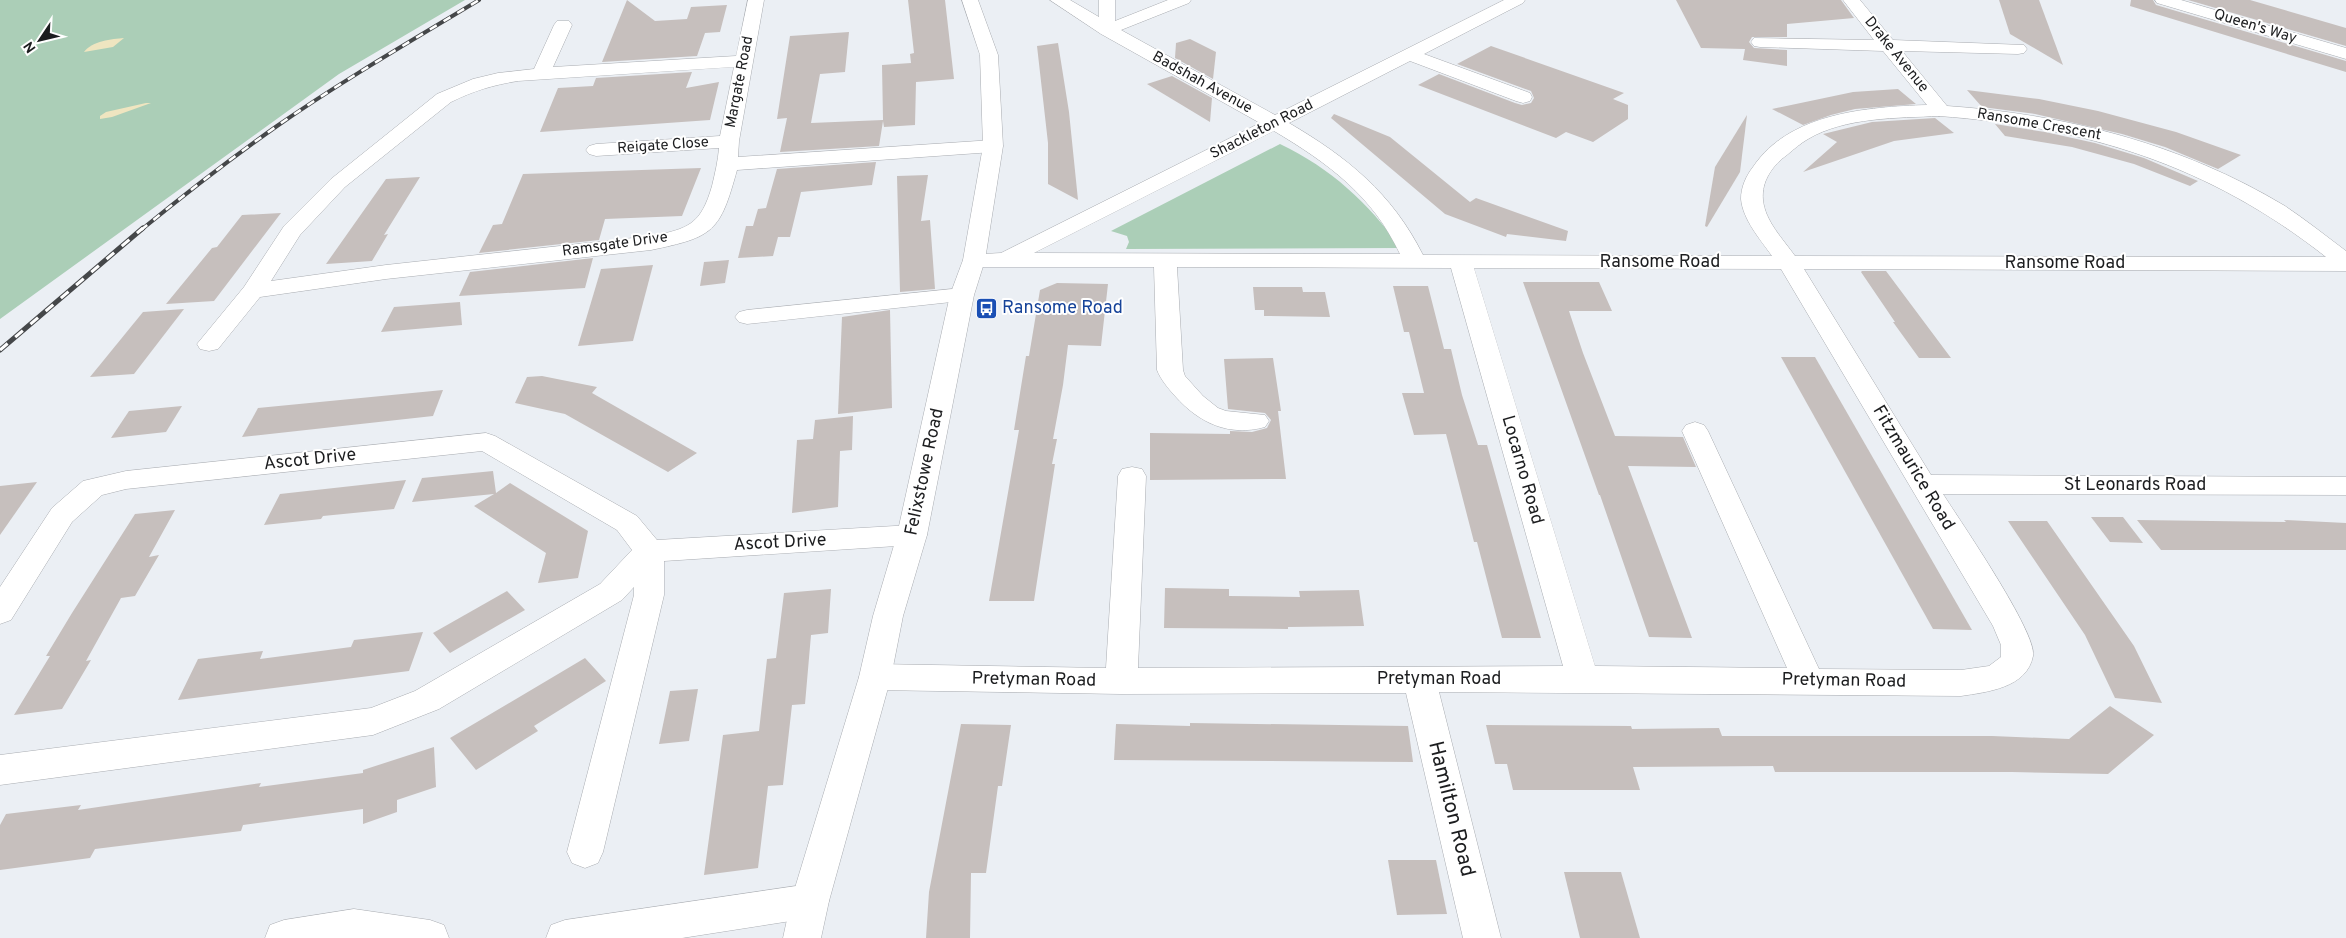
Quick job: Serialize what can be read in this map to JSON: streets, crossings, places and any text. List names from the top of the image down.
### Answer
{
  "streets": {
    "street": [
      "Queen's Way",
      "Drake Avenue",
      "Margate Road",
      "Badshah Avenue",
      "Ransome Crescent",
      "Shackleton Road",
      "Reigate Close",
      "Ramsgate Drive",
      "Ransome Road",
      "Ascot Drive",
      "Fitzmaurice Road",
      "Locarno Road",
      "Felixstowe Road",
      "St Leonards Road",
      "Pretyman Road",
      "Hamilton Road"
    ]
  },
  "crossings": [
    ["Drake Avenue", "Ransome Crescent"],
    ["Margate Road", "Reigate Close"],
    ["Margate Road", "Ramsgate Drive"],
    ["Badshah Avenue", "Shackleton Road"],
    ["Badshah Avenue", "Ransome Road"],
    ["Ransome Crescent", "Ransome Road"],
    ["Ransome Crescent", "Fitzmaurice Road"],
    ["Shackleton Road", "Ransome Road"],
    ["Ransome Road", "Fitzmaurice Road"],
    ["Ransome Road", "Locarno Road"],
    ["Ransome Road", "Felixstowe Road"],
    ["Ascot Drive", "Felixstowe Road"],
    ["Fitzmaurice Road", "St Leonards Road"],
    ["Fitzmaurice Road", "Pretyman Road"],
    ["Locarno Road", "Pretyman Road"],
    ["Felixstowe Road", "Pretyman Road"],
    ["Pretyman Road", "Hamilton Road"]
  ],
  "places": {
    "bus stop": ["Ransome Road"]
  },
  "north": "bottom left"
}
